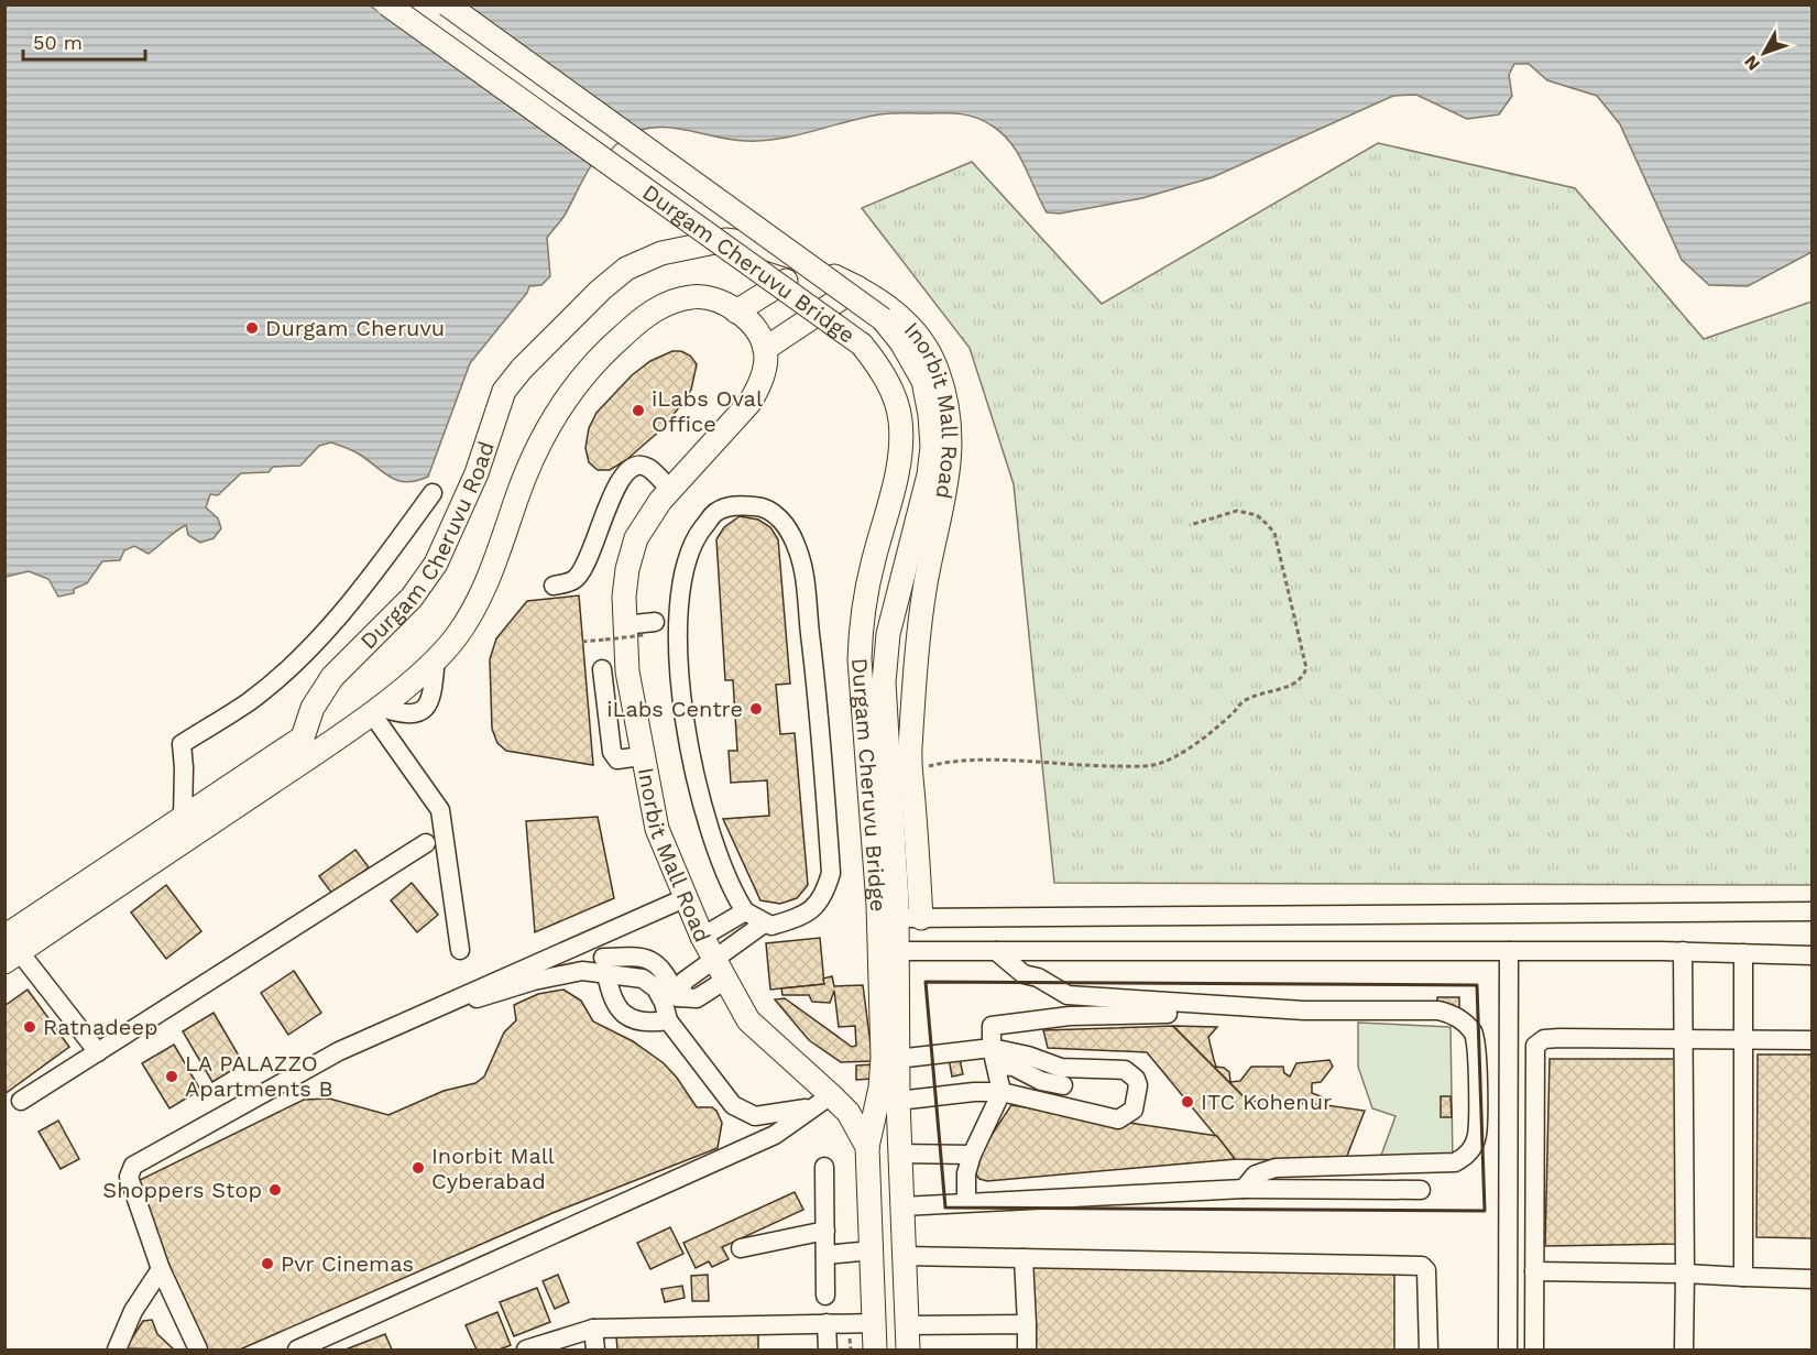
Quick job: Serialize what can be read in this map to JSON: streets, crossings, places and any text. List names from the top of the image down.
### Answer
{
  "streets": {
    "main road": ["Durgam Cheruvu Bridge", "Inorbit Mall Road", "Durgam Cheruvu Road"]
  },
  "crossings": [
    ["Durgam Cheruvu Bridge", "Inorbit Mall Road"],
    ["Inorbit Mall Road", "Durgam Cheruvu Road"]
  ],
  "places": [
    "Durgam Cheruvu",
    "iLabs Oval Office",
    "iLabs Centre",
    "Ratnadeep",
    "LA PALAZZO Apartments B",
    "ITC Kohenur",
    "Inorbit Mall Cyberabad",
    "Shoppers Stop",
    "Pvr Cinemas"
  ],
  "scale_bar": "50 m",
  "north": "bottom left"
}
